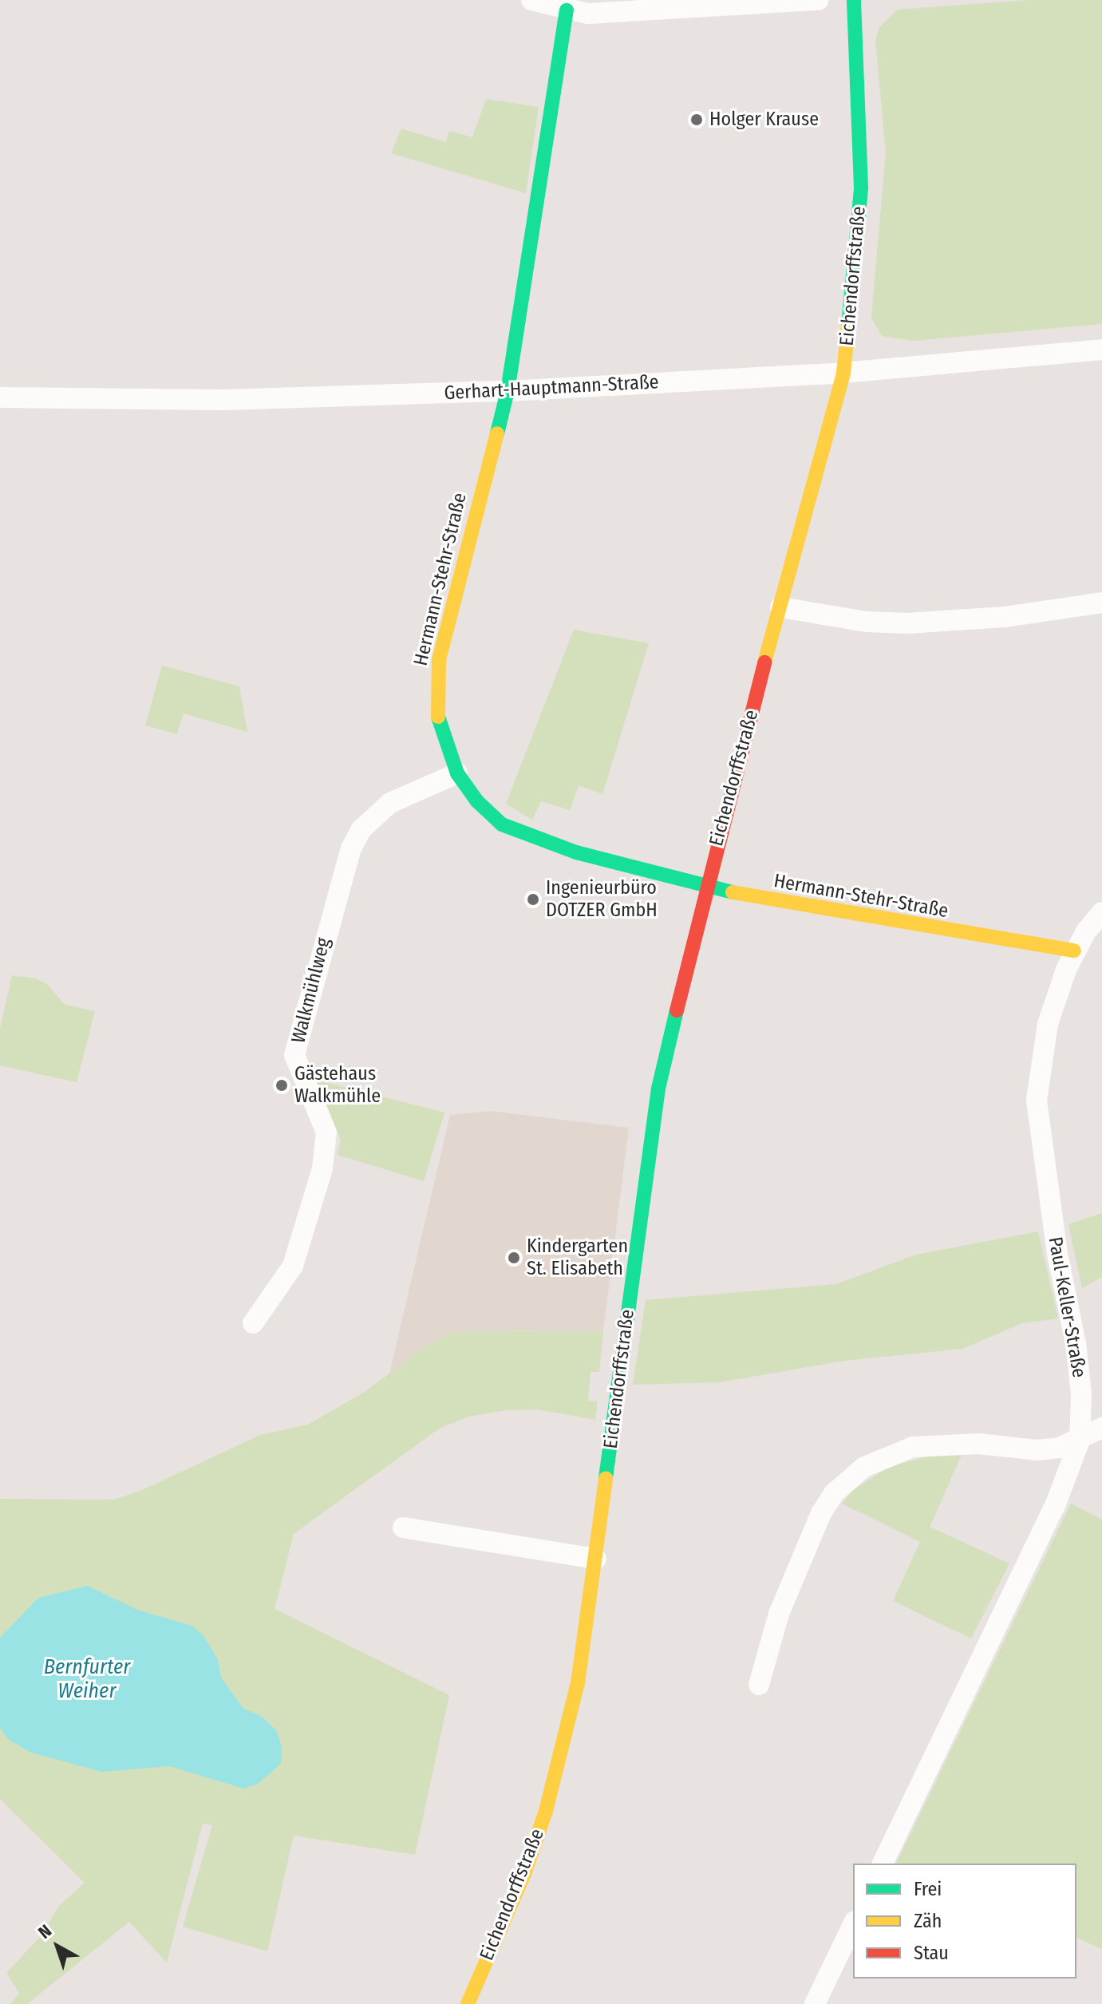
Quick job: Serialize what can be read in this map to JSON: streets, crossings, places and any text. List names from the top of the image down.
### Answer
{
  "streets": {
    "street": [
      "Eichendorffstraße",
      "Gerhart-Hauptmann-Straße",
      "Hermann-Stehr-Straße",
      "Walkmühlweg",
      "Paul-Keller-Straße"
    ]
  },
  "crossings": [
    ["Eichendorffstraße", "Gerhart-Hauptmann-Straße"],
    ["Eichendorffstraße", "Hermann-Stehr-Straße"],
    ["Gerhart-Hauptmann-Straße", "Hermann-Stehr-Straße"],
    ["Hermann-Stehr-Straße", "Walkmühlweg"],
    ["Hermann-Stehr-Straße", "Paul-Keller-Straße"]
  ],
  "water": ["Bernfurter Weiher"],
  "places": [
    "Holger Krause",
    "Ingenieurbüro DOTZER GmbH",
    "Gästehaus Walkmühle",
    "Kindergarten St. Elisabeth"
  ],
  "legend": ["Frei", "Zäh", "Stau"],
  "north": "top left"
}
